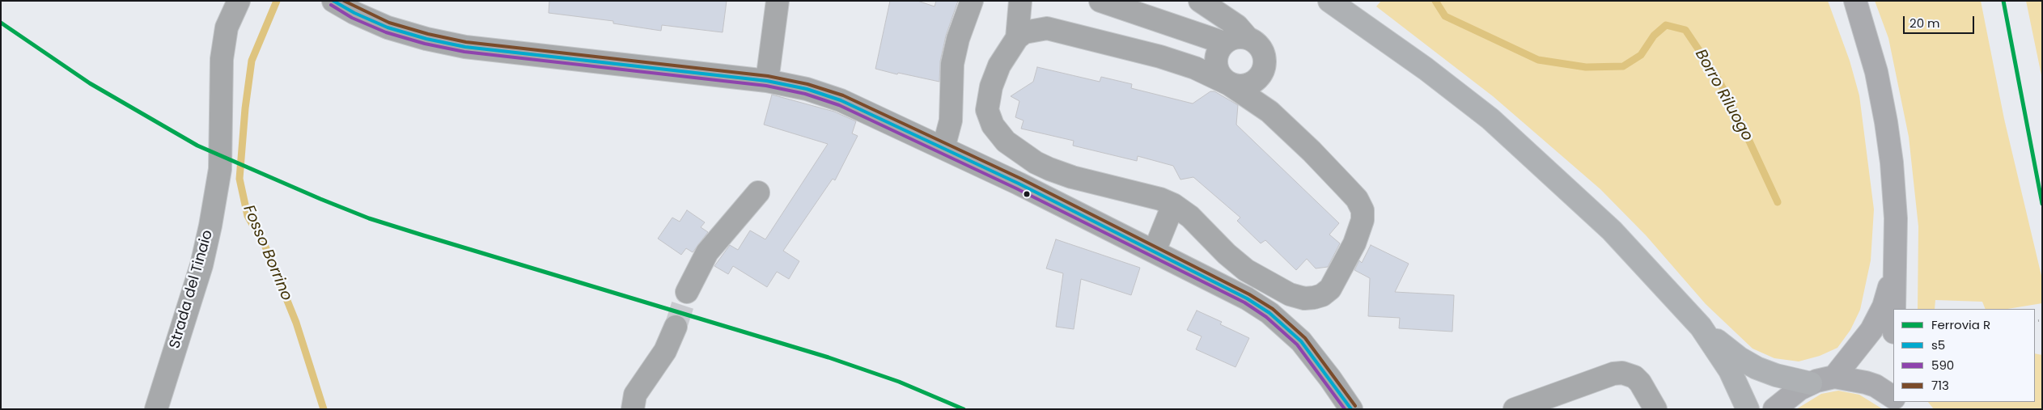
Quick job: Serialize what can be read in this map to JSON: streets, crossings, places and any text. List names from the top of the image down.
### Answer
{
  "streets": {
    "street": ["Strada del Tinaio"]
  },
  "water": ["Borro Riluogo", "Fosso Borrino"],
  "lines": [
    "rail line R",
    "transit line s5",
    "transit line 713",
    "transit line 590"
  ],
  "legend": [
    "Ferrovia R",
    "s5",
    "590",
    "713"
  ],
  "scale_bar": "20 m"
}
